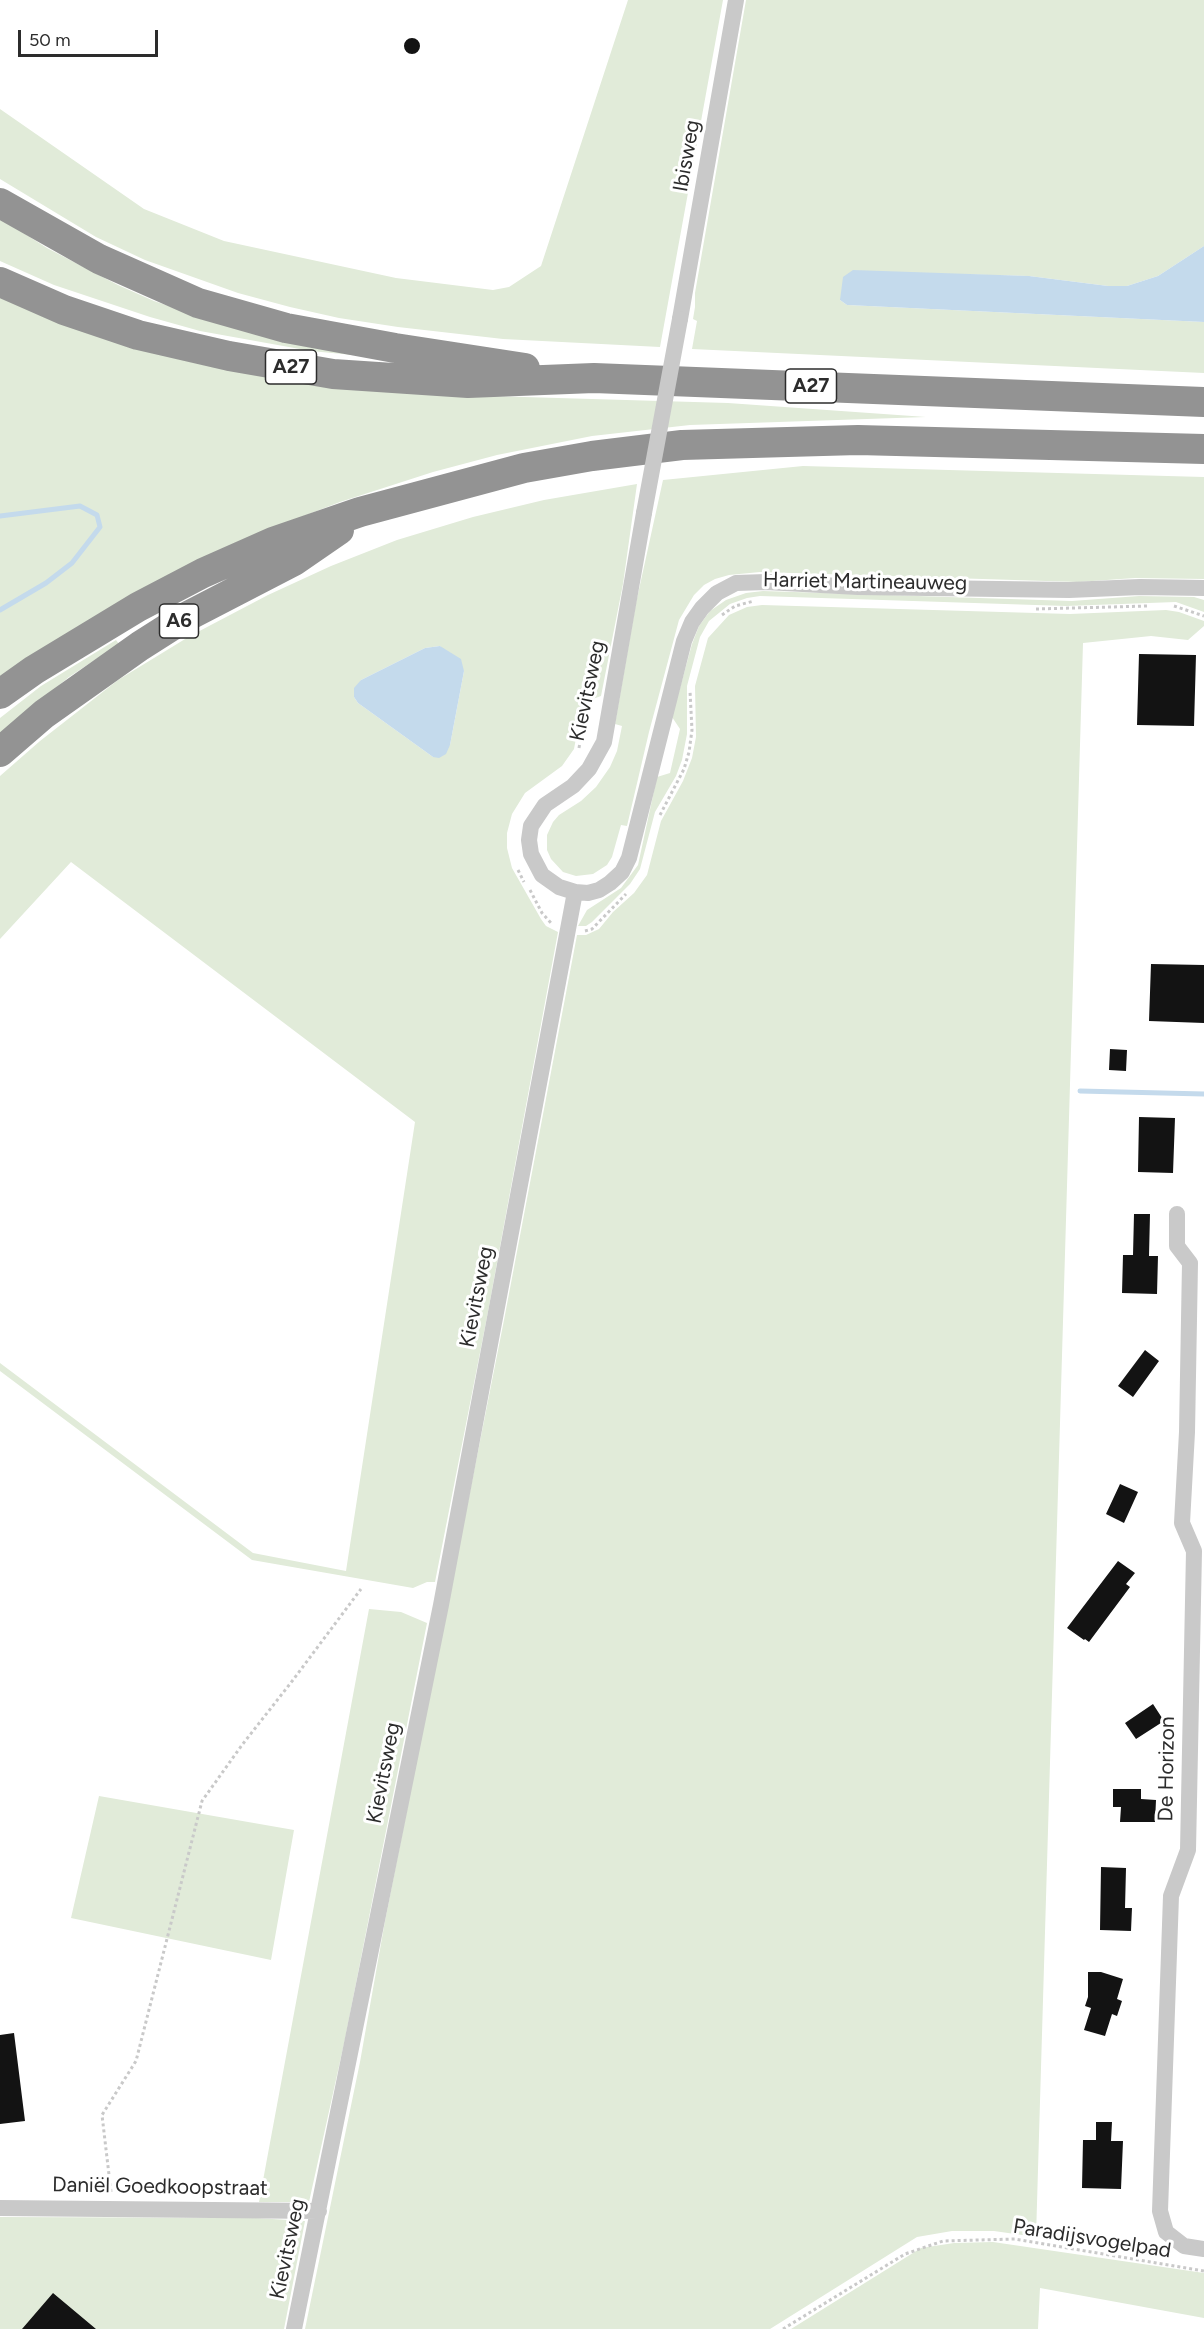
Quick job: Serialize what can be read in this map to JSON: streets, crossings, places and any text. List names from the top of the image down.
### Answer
{
  "streets": {
    "highway": ["A27", "A6"],
    "street": [
      "Ibisweg",
      "Harriet Martineauweg",
      "Kievitsweg",
      "De Horizon",
      "Daniël Goedkoopstraat"
    ],
    "path": ["Paradijsvogelpad"]
  },
  "crossings": [
    ["Ibisweg", "Kievitsweg"],
    ["Harriet Martineauweg", "Kievitsweg"],
    ["Kievitsweg", "Daniël Goedkoopstraat"]
  ],
  "scale_bar": "50 m"
}
